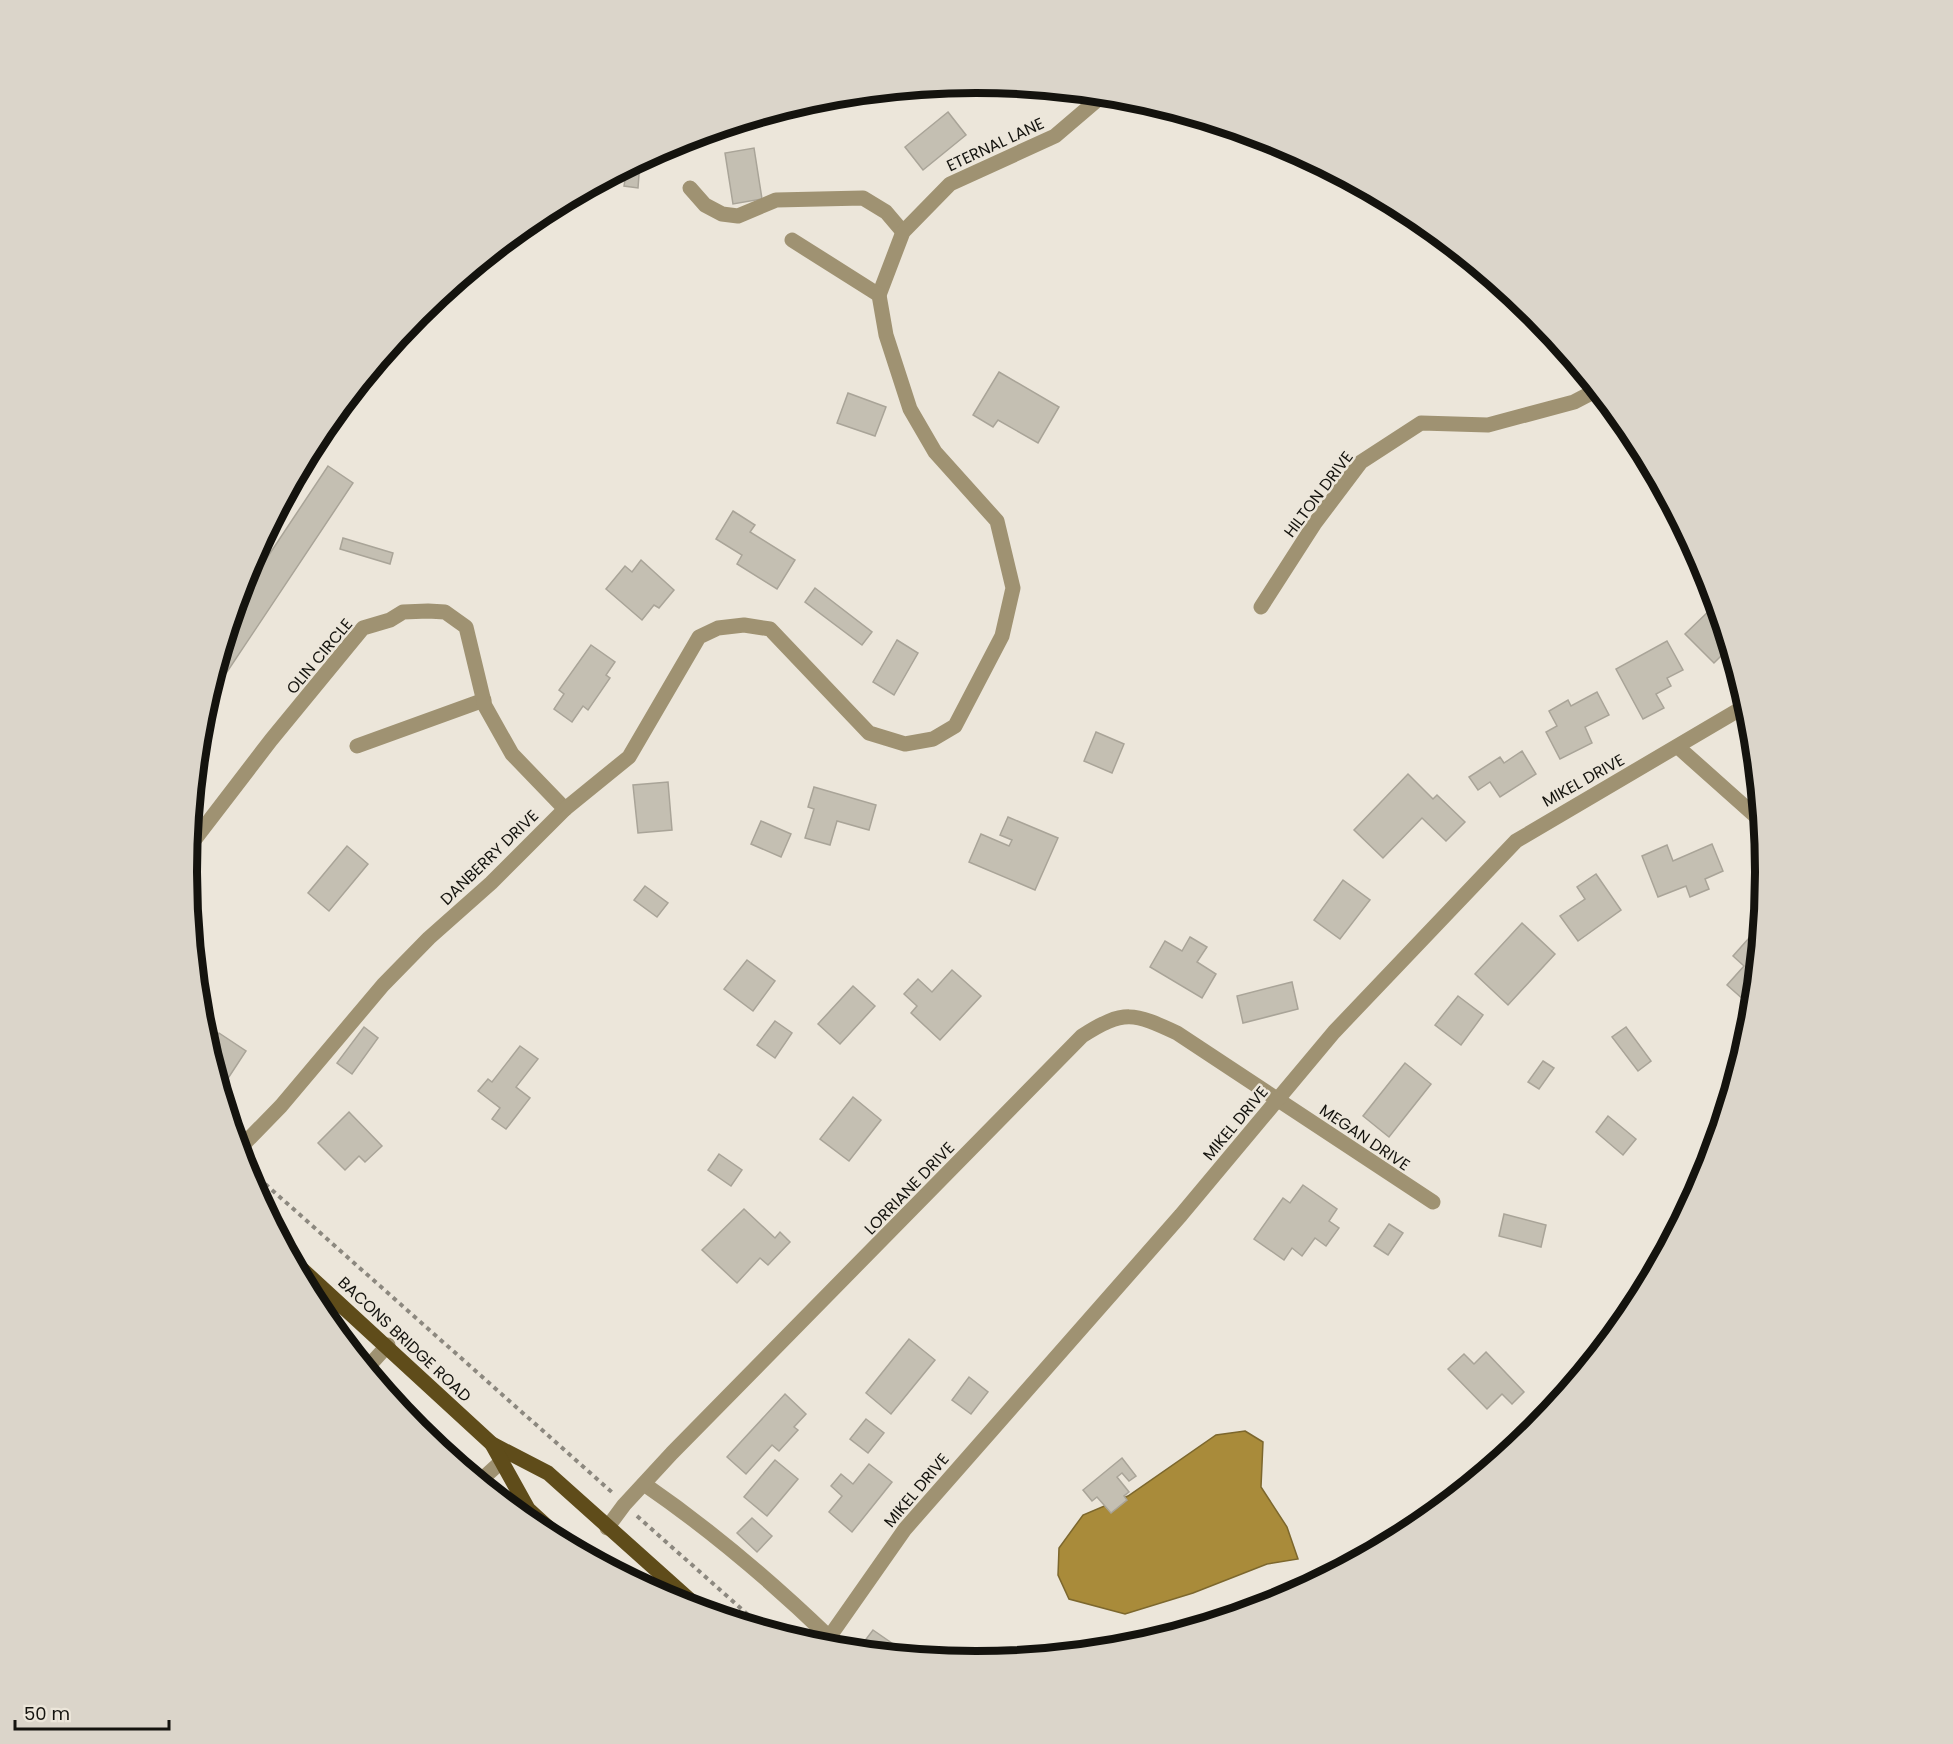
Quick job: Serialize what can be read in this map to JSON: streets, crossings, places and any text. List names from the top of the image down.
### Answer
{
  "streets": {
    "main road": ["BACONS BRIDGE ROAD"],
    "street": [
      "ETERNAL LANE",
      "HILTON DRIVE",
      "OLIN CIRCLE",
      "MIKEL DRIVE",
      "DANBERRY DRIVE",
      "MEGAN DRIVE",
      "LORRIANE DRIVE"
    ]
  },
  "crossings": [
    ["ETERNAL LANE", "DANBERRY DRIVE"],
    ["OLIN CIRCLE", "DANBERRY DRIVE"],
    ["MIKEL DRIVE", "MEGAN DRIVE"],
    ["MIKEL DRIVE", "LORRIANE DRIVE"],
    ["MEGAN DRIVE", "LORRIANE DRIVE"],
    ["LORRIANE DRIVE", "BACONS BRIDGE ROAD"]
  ],
  "scale_bar": "50 m"
}
